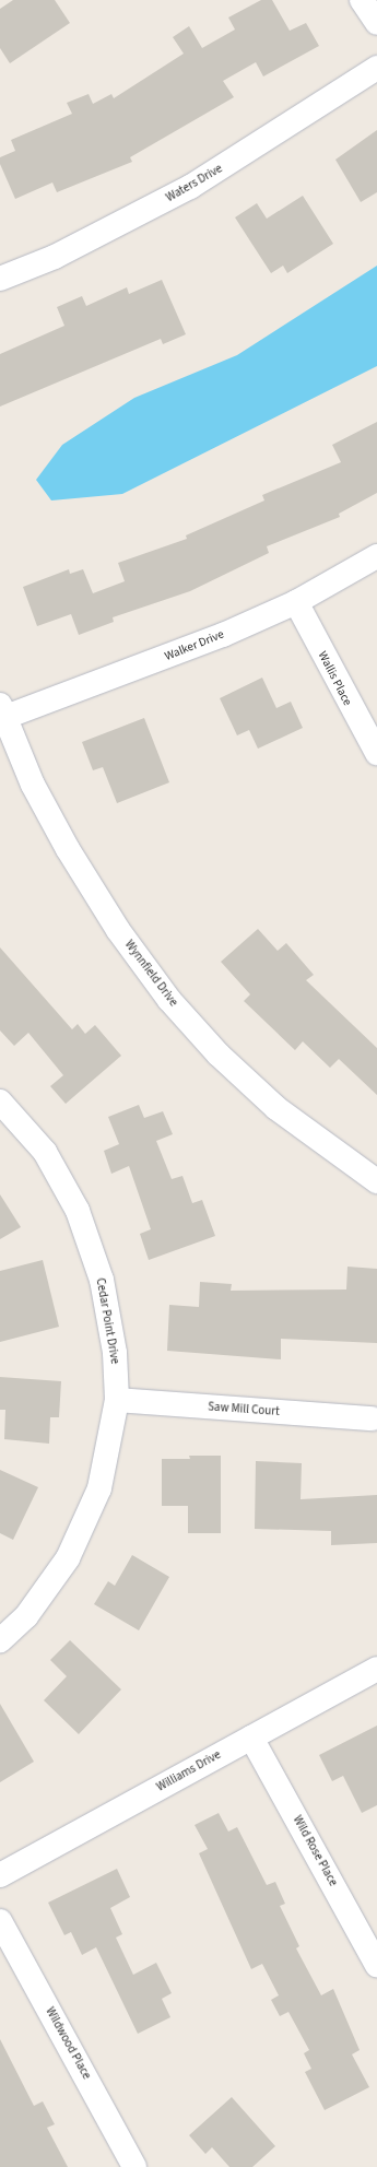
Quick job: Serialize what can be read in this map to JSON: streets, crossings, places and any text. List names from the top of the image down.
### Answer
{
  "streets": {
    "street": [
      "Waters Drive",
      "Walker Drive",
      "Wallis Place",
      "Wynnfield Drive",
      "Cedar Point Drive",
      "Saw Mill Court",
      "Williams Drive",
      "Wild Rose Place",
      "Wildwood Place"
    ]
  },
  "crossings": [
    ["Walker Drive", "Wallis Place"],
    ["Walker Drive", "Wynnfield Drive"],
    ["Cedar Point Drive", "Saw Mill Court"],
    ["Williams Drive", "Wild Rose Place"]
  ]
}
